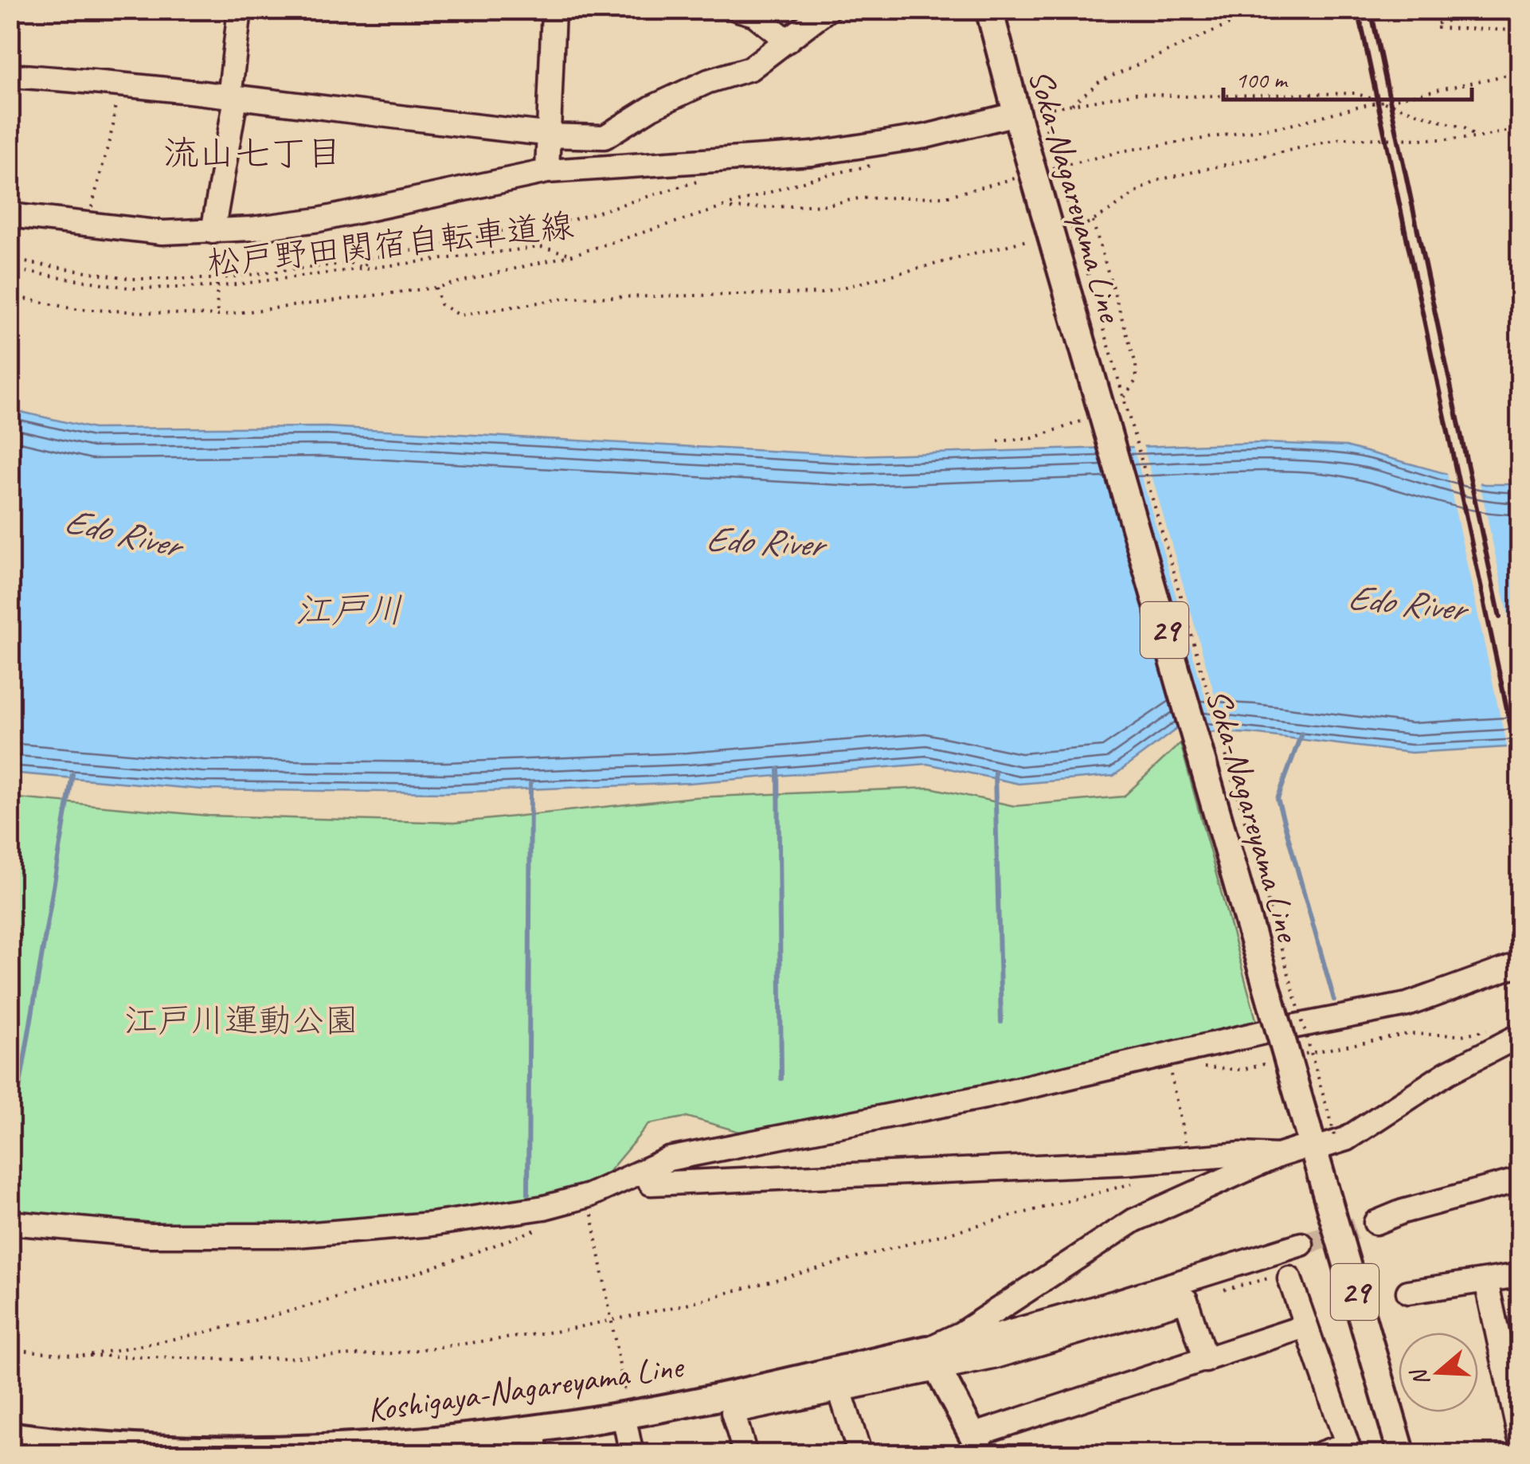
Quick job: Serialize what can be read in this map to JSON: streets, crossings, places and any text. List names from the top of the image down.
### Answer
{
  "streets": {
    "main road": ["Soka-Nagareyama Line", "29", "Koshigaya-Nagareyama Line"],
    "path": ["松戸野田関宿自転車道線"]
  },
  "districts": ["流山七丁目"],
  "water": ["Edo River", "江戸川"],
  "parks": ["江戸川運動公園"],
  "scale_bar": "100 m",
  "north": "left"
}
